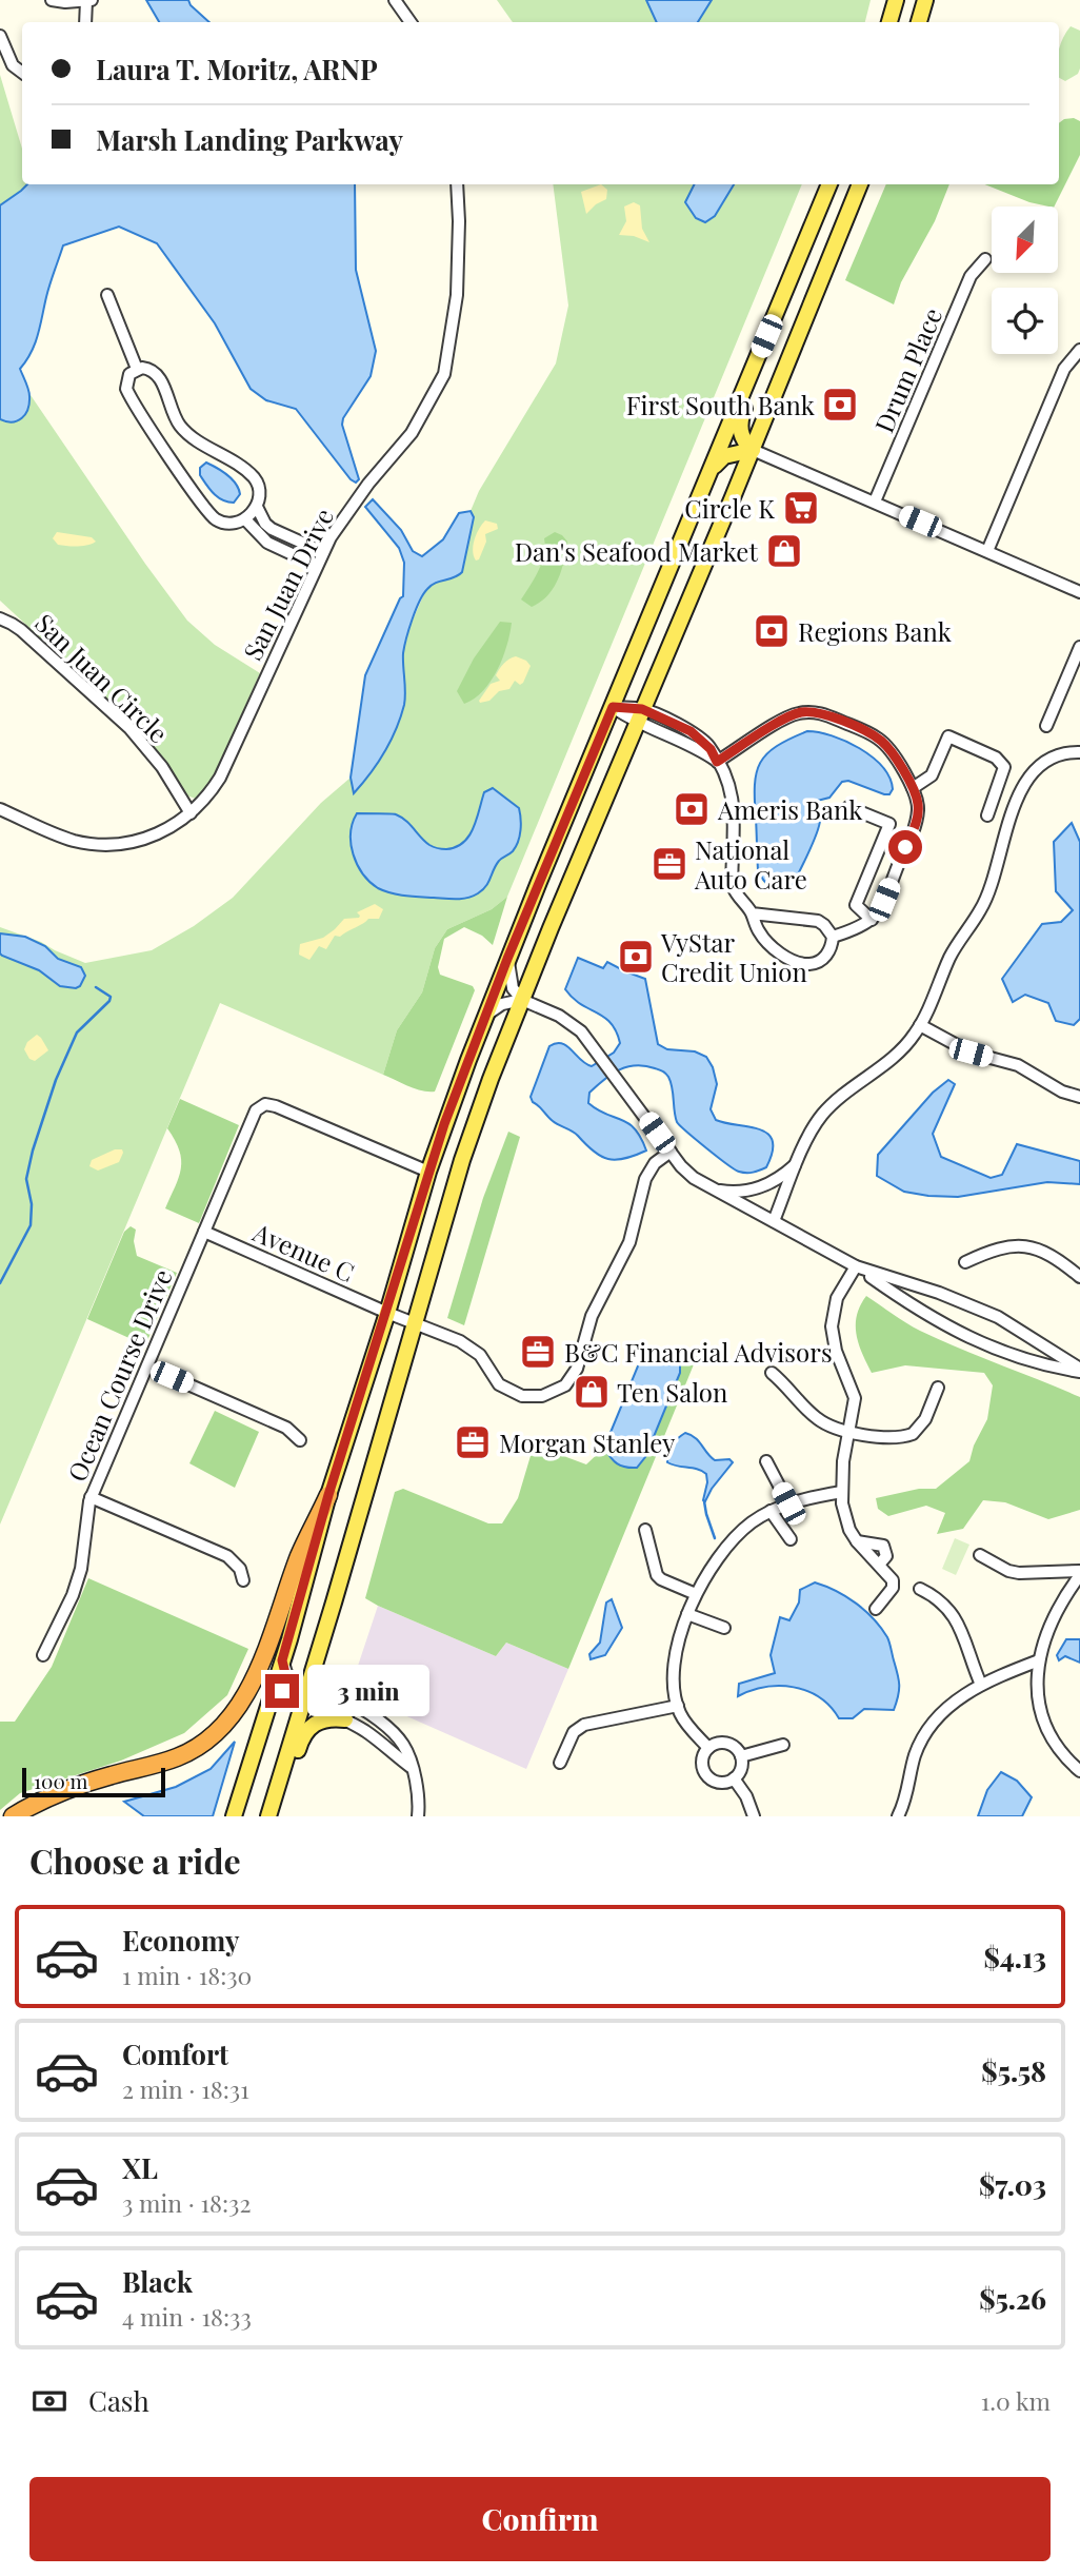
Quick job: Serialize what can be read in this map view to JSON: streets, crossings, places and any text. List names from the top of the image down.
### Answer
{
  "streets": {
    "street": [
      "Drum Place",
      "San Juan Drive",
      "San Juan Circle",
      "Avenue C",
      "Ocean Course Drive"
    ]
  },
  "crossings": [
    ["San Juan Drive", "San Juan Circle"],
    ["Avenue C", "Ocean Course Drive"]
  ],
  "places": {
    "bank": [
      "First South Bank",
      "Regions Bank",
      "Ameris Bank",
      "VyStar Credit Union"
    ],
    "supermarket": ["Circle K"],
    "shop": ["Dan's Seafood Market", "Ten Salon"],
    "office": ["National Auto Care", "B&C Financial Advisors", "Morgan Stanley"]
  },
  "scale_bar": "100 m",
  "north": "bottom left",
  "page": {
    "banner": ["Laura T. Moritz, ARNP", "Marsh Landing Parkway"],
    "bubble": "3 min",
    "scale": "100 m",
    "heading": "Choose a ride",
    "list": [
      {
        "name": "Economy",
        "note": "1 min · 18:30",
        "value": "$4.13"
      },
      {
        "name": "Comfort",
        "note": "2 min · 18:31",
        "value": "$5.58"
      },
      {
        "name": "XL",
        "note": "3 min · 18:32",
        "value": "$7.03"
      },
      {
        "name": "Black",
        "note": "4 min · 18:33",
        "value": "$5.26"
      }
    ],
    "pay": ["Cash", "1.0 km"],
    "buttons": "Confirm"
  }
}
